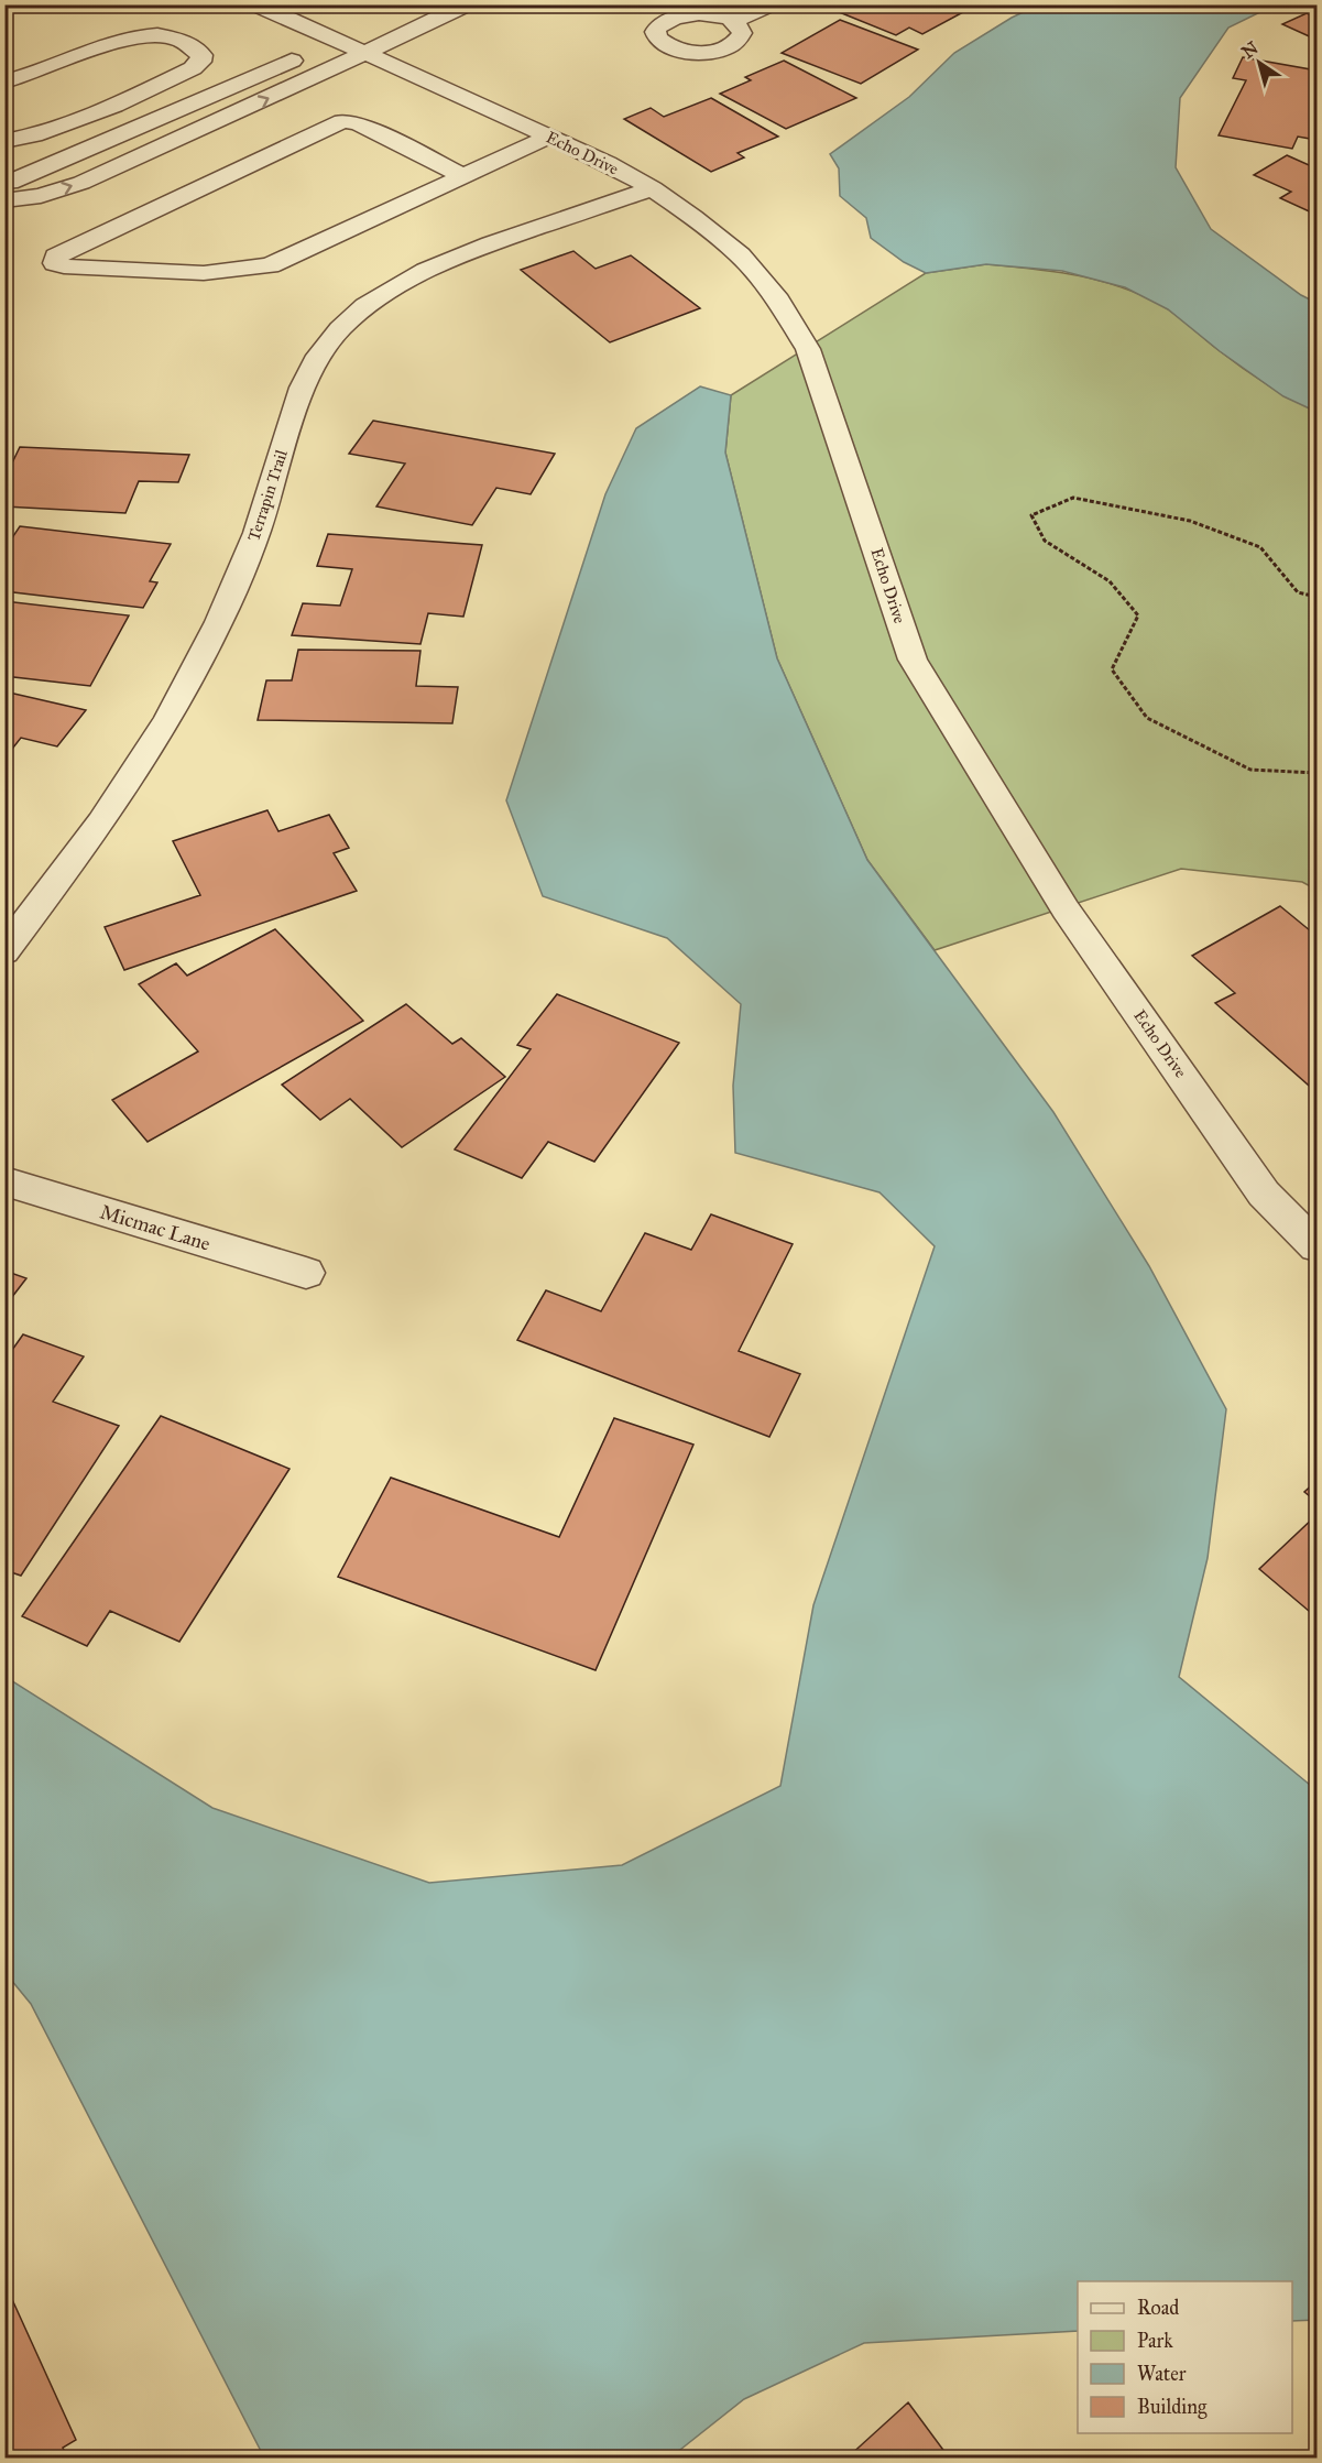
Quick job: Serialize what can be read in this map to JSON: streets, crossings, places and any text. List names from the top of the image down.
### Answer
{
  "streets": {
    "street": ["Echo Drive", "Terrapin Trail", "Micmac Lane"]
  },
  "crossings": [
    ["Echo Drive", "Terrapin Trail"]
  ],
  "legend": [
    "Road",
    "Park",
    "Water",
    "Building"
  ],
  "north": "top left"
}
